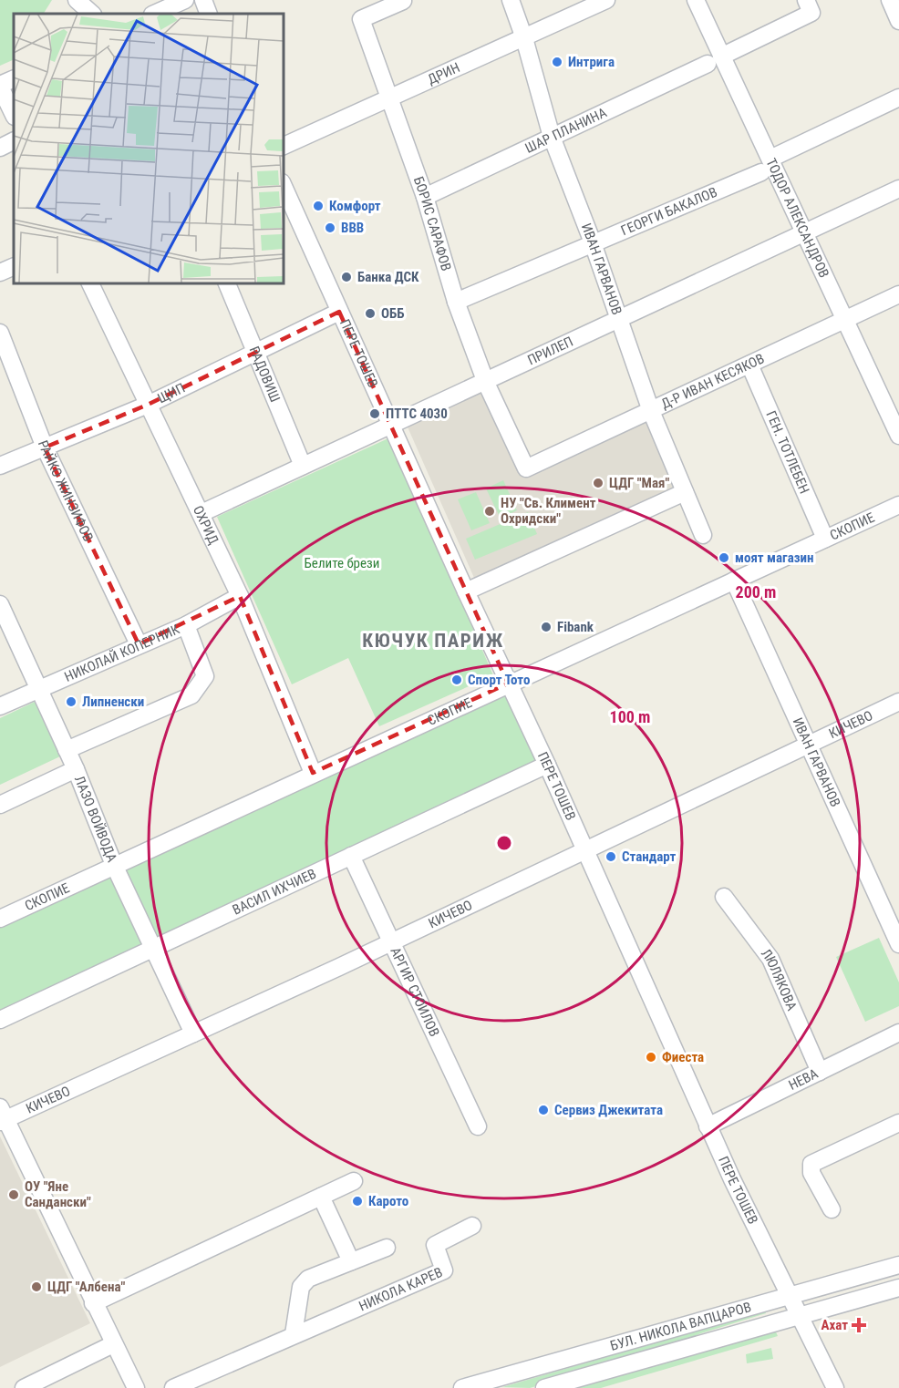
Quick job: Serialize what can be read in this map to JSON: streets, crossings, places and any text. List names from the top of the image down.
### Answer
{
  "streets": {
    "street": [
      "ДРИН",
      "ШАР ПЛАНИНА",
      "ГЕОРГИ БАКАЛОВ",
      "ТОДОР АЛЕКСАНДРОВ",
      "БОРИС САРАФОВ",
      "ИВАН ГАРВАНОВ",
      "ПРИЛЕП",
      "ПЕРЕ ТОШЕВ",
      "РАДОВИШ",
      "Д-Р ИВАН КЕСЯКОВ",
      "ЩИП",
      "ГЕН. ТОТЛЕБЕН",
      "РАЙКО ЖИНЗИФОВ",
      "ОХРИД",
      "СКОПИЕ",
      "НИКОЛАЙ КОПЕРНИК",
      "КИЧЕВО",
      "ЛАЗО ВОЙВОДА",
      "ВАСИЛ ИХЧИЕВ",
      "ЛЮЛЯКОВА",
      "АРГИР СТОИЛОВ",
      "НЕВА",
      "НИКОЛА КАРЕВ",
      "БУЛ. НИКОЛА ВАПЦАРОВ"
    ]
  },
  "crossings": [
    ["ДРИН", "БОРИС САРАФОВ"],
    ["ДРИН", "ИВАН ГАРВАНОВ"],
    ["ШАР ПЛАНИНА", "ТОДОР АЛЕКСАНДРОВ"],
    ["ШАР ПЛАНИНА", "БОРИС САРАФОВ"],
    ["ШАР ПЛАНИНА", "ИВАН ГАРВАНОВ"],
    ["ГЕОРГИ БАКАЛОВ", "ТОДОР АЛЕКСАНДРОВ"],
    ["ГЕОРГИ БАКАЛОВ", "БОРИС САРАФОВ"],
    ["ГЕОРГИ БАКАЛОВ", "ИВАН ГАРВАНОВ"],
    ["ТОДОР АЛЕКСАНДРОВ", "ПРИЛЕП"],
    ["ТОДОР АЛЕКСАНДРОВ", "Д-Р ИВАН КЕСЯКОВ"],
    ["БОРИС САРАФОВ", "ПРИЛЕП"],
    ["БОРИС САРАФОВ", "Д-Р ИВАН КЕСЯКОВ"],
    ["ИВАН ГАРВАНОВ", "ПРИЛЕП"],
    ["ИВАН ГАРВАНОВ", "Д-Р ИВАН КЕСЯКОВ"],
    ["ИВАН ГАРВАНОВ", "СКОПИЕ"],
    ["ИВАН ГАРВАНОВ", "КИЧЕВО"],
    ["ПРИЛЕП", "ПЕРЕ ТОШЕВ"],
    ["ПРИЛЕП", "РАДОВИШ"],
    ["ПРИЛЕП", "ОХРИД"],
    ["ПЕРЕ ТОШЕВ", "ЩИП"],
    ["ПЕРЕ ТОШЕВ", "СКОПИЕ"],
    ["ПЕРЕ ТОШЕВ", "КИЧЕВО"],
    ["ПЕРЕ ТОШЕВ", "ВАСИЛ ИХЧИЕВ"],
    ["ПЕРЕ ТОШЕВ", "НЕВА"],
    ["ПЕРЕ ТОШЕВ", "БУЛ. НИКОЛА ВАПЦАРОВ"],
    ["РАДОВИШ", "ЩИП"],
    ["Д-Р ИВАН КЕСЯКОВ", "ГЕН. ТОТЛЕБЕН"],
    ["ЩИП", "РАЙКО ЖИНЗИФОВ"],
    ["ЩИП", "ОХРИД"],
    ["ГЕН. ТОТЛЕБЕН", "СКОПИЕ"],
    ["РАЙКО ЖИНЗИФОВ", "НИКОЛАЙ КОПЕРНИК"],
    ["ОХРИД", "СКОПИЕ"],
    ["ОХРИД", "НИКОЛАЙ КОПЕРНИК"],
    ["СКОПИЕ", "ЛАЗО ВОЙВОДА"],
    ["НИКОЛАЙ КОПЕРНИК", "ЛАЗО ВОЙВОДА"],
    ["КИЧЕВО", "ЛАЗО ВОЙВОДА"],
    ["КИЧЕВО", "АРГИР СТОИЛОВ"],
    ["ЛАЗО ВОЙВОДА", "ВАСИЛ ИХЧИЕВ"],
    ["ВАСИЛ ИХЧИЕВ", "АРГИР СТОИЛОВ"],
    ["ЛЮЛЯКОВА", "НЕВА"]
  ],
  "districts": ["КЮЧУК ПАРИЖ"],
  "parks": ["Белите брези"],
  "places": {
    "other": [
      "Интрига",
      "Комфорт",
      "BBB",
      "Банка ДСК",
      "ОББ",
      "ПТТС 4030",
      "ЦДГ \"Мая\"",
      "НУ \"Св. Климент Охридски\"",
      "моят магазин",
      "Fibank",
      "Спорт Тото",
      "Липненски",
      "Стандарт",
      "Фиеста",
      "Сервиз Джекитата",
      "ОУ \"Яне Сандански\"",
      "Карото",
      "ЦДГ \"Албена\""
    ],
    "health": ["Ахат"]
  },
  "rings": ["200 m", "100 m"]
}
